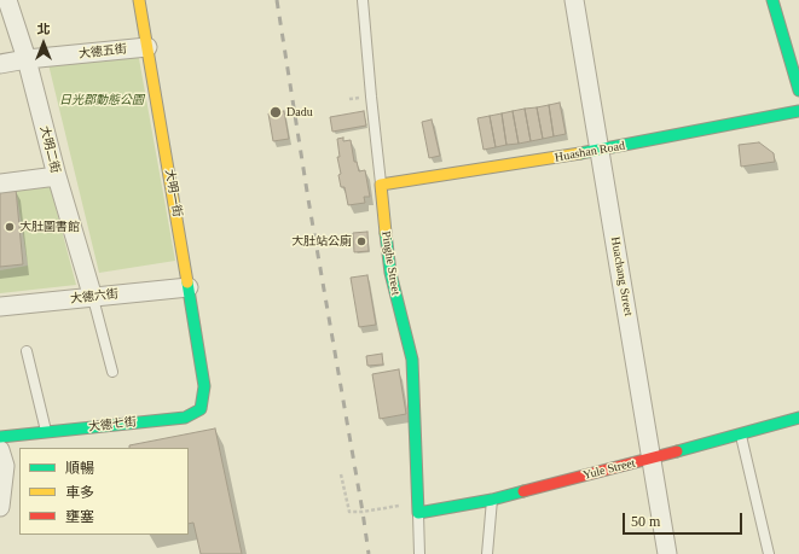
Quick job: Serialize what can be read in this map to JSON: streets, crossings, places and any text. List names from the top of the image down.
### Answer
{
  "streets": {
    "street": [
      "大德五街",
      "大明二街",
      "Huashan Road",
      "大明一街",
      "Pinghe Street",
      "Huachang Street",
      "大德六街",
      "大德七街",
      "Yule Street"
    ]
  },
  "crossings": [
    ["大德五街", "大明二街"],
    ["大德五街", "大明一街"],
    ["大明二街", "大德六街"],
    ["Huashan Road", "Pinghe Street"],
    ["Huashan Road", "Huachang Street"],
    ["大明一街", "大德六街"],
    ["大明一街", "大德七街"],
    ["Pinghe Street", "Yule Street"],
    ["Huachang Street", "Yule Street"]
  ],
  "parks": ["日光郡動態公園"],
  "places": ["Dadu", "大肚圖書館", "大肚站公廁"],
  "legend": ["順暢", "車多", "壅塞"],
  "scale_bar": "50 m",
  "north": "top"
}
